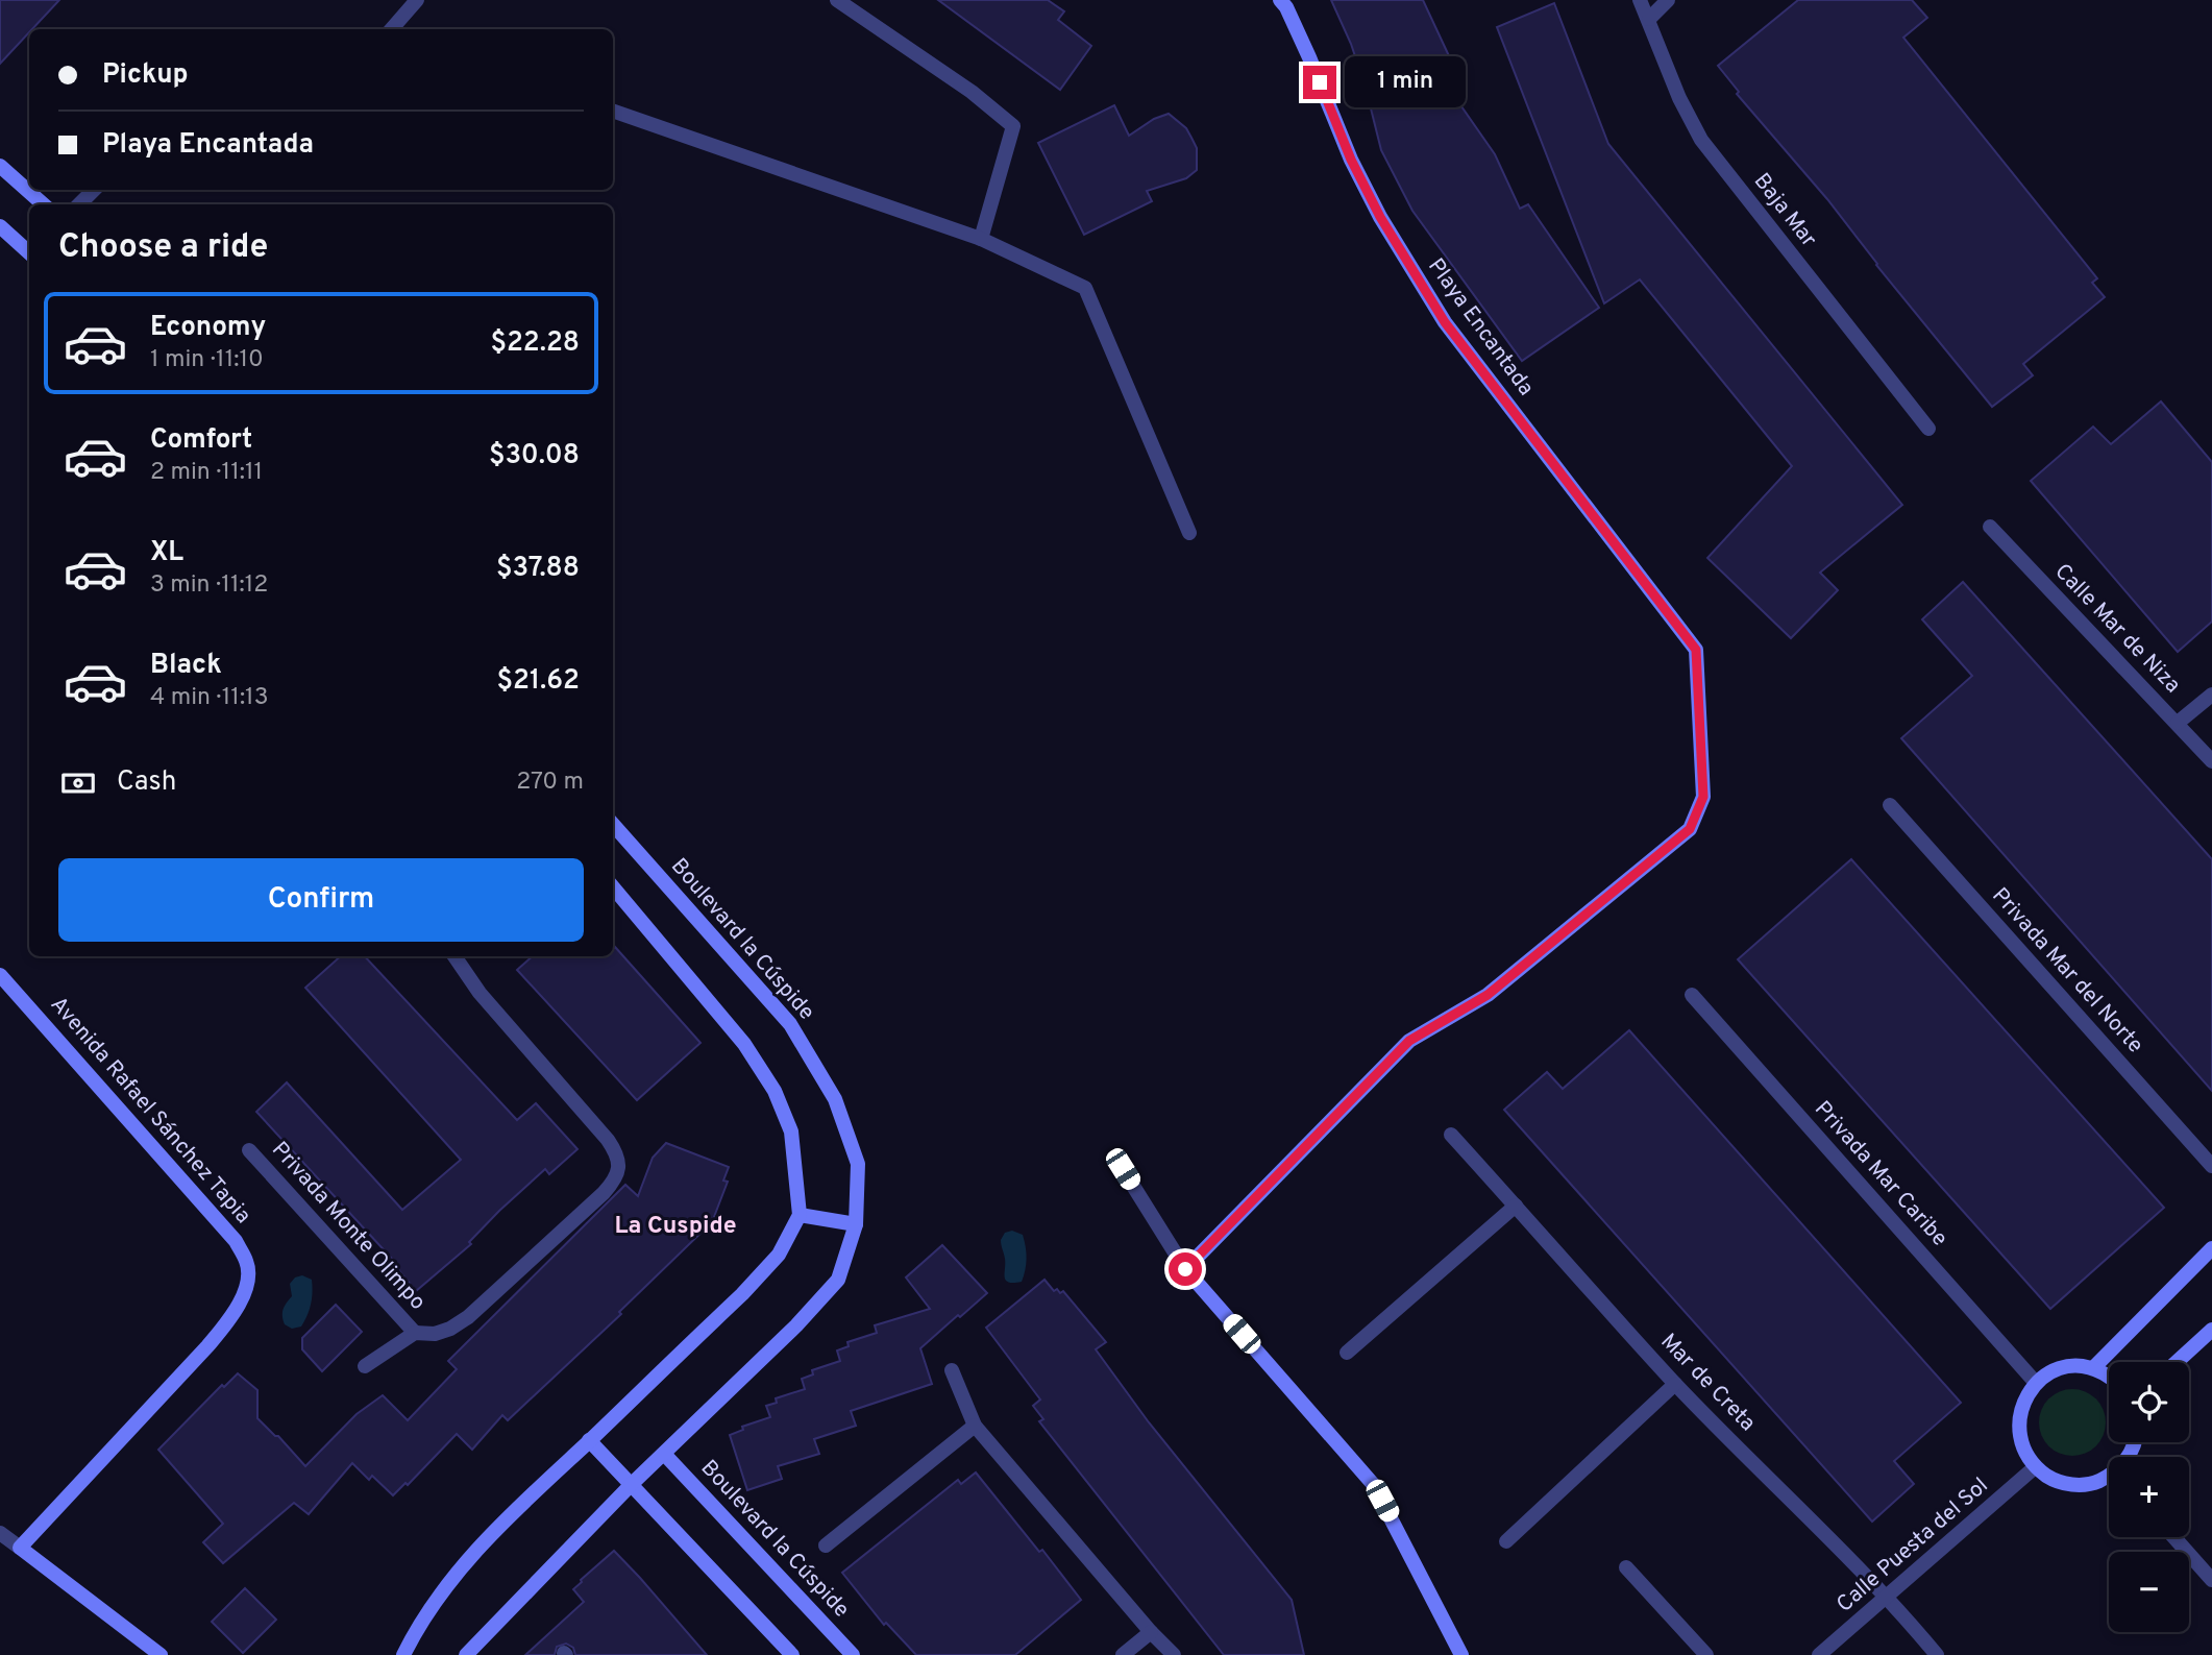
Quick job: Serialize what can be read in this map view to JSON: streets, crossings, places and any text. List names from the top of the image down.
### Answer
{
  "streets": {
    "street": [
      "Baja Mar",
      "Playa Encantada",
      "Calle Mar de Niza",
      "Boulevard la Cúspide",
      "Privada Mar del Norte",
      "Avenida Rafael Sánchez Tapia",
      "Privada Mar Caribe",
      "Privada Monte Olimpo",
      "Mar de Creta",
      "Calle Puesta del Sol"
    ]
  },
  "crossings": [
    ["Mar de Creta", "Calle Puesta del Sol"]
  ],
  "districts": ["La Cuspide"],
  "page": {
    "banner": ["Pickup", "Playa Encantada"],
    "bubble": "1 min",
    "heading": "Choose a ride",
    "list": [
      {
        "name": "Economy",
        "note": "1 min · 11:10",
        "value": "$22.28"
      },
      {
        "name": "Comfort",
        "note": "2 min · 11:11",
        "value": "$30.08"
      },
      {
        "name": "XL",
        "note": "3 min · 11:12",
        "value": "$37.88"
      },
      {
        "name": "Black",
        "note": "4 min · 11:13",
        "value": "$21.62"
      }
    ],
    "pay": ["Cash", "270 m"],
    "buttons": "Confirm",
    "map_buttons": ["+", "−"]
  }
}
